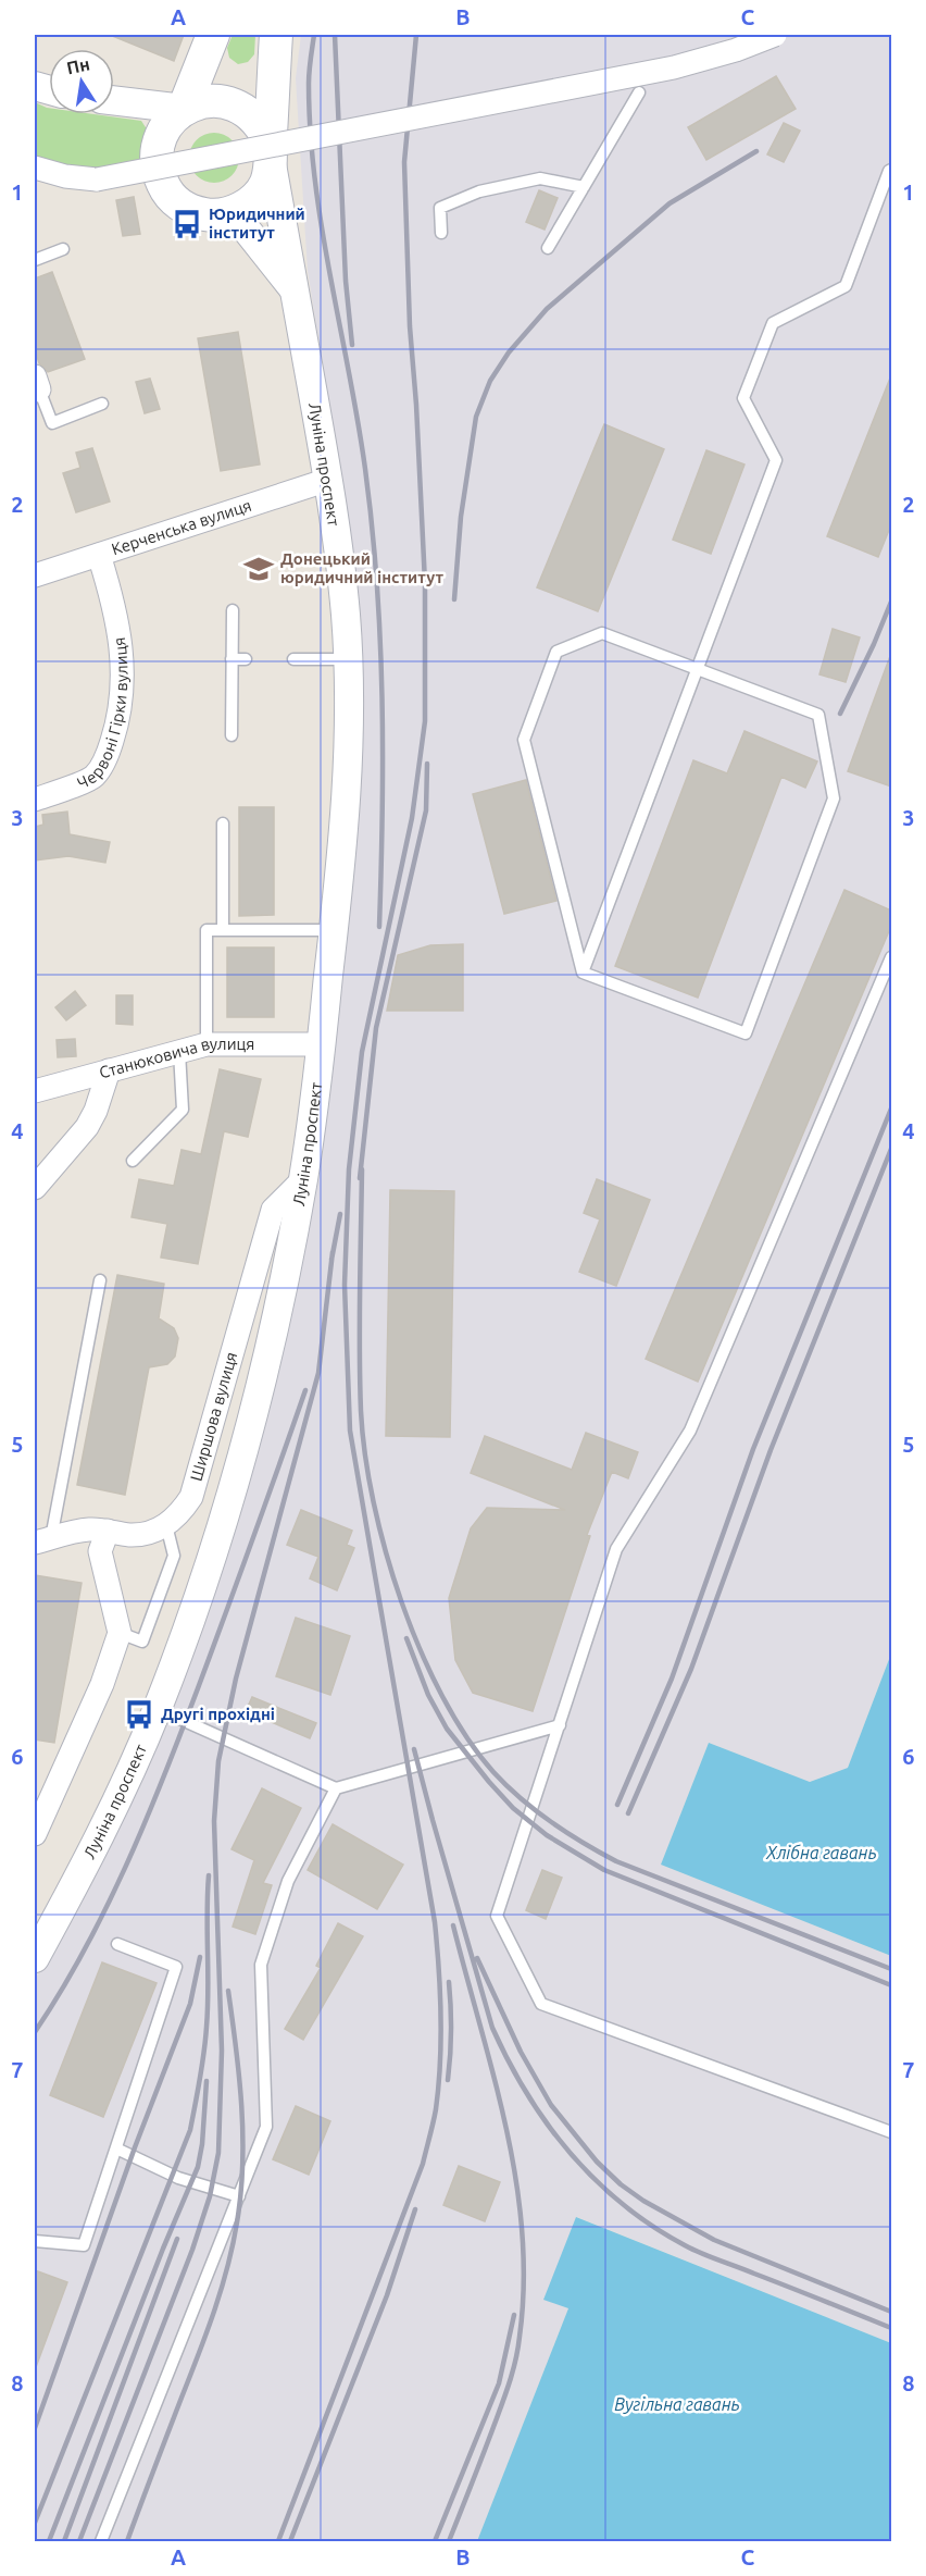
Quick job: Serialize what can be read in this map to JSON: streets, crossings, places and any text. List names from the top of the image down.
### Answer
{
  "streets": {
    "main road": ["Луніна проспект"],
    "street": [
      "Керченська вулиця",
      "Червоні Гірки вулиця",
      "Станюковича вулиця",
      "Ширшова вулиця"
    ]
  },
  "crossings": [
    ["Луніна проспект", "Керченська вулиця"],
    ["Луніна проспект", "Станюковича вулиця"],
    ["Луніна проспект", "Ширшова вулиця"],
    ["Керченська вулиця", "Червоні Гірки вулиця"]
  ],
  "water": ["Хлібна гавань", "Вугільна гавань"],
  "places": {
    "bus stop": ["Юридичний інститут", "Другі прохідні"],
    "school or university": ["Донецький юридичний інститут"]
  },
  "north": "top",
  "grid": {
    "columns": ["A", "B", "C"],
    "rows": [
      "1",
      "2",
      "3",
      "4",
      "5",
      "6",
      "7",
      "8"
    ]
  }
}
